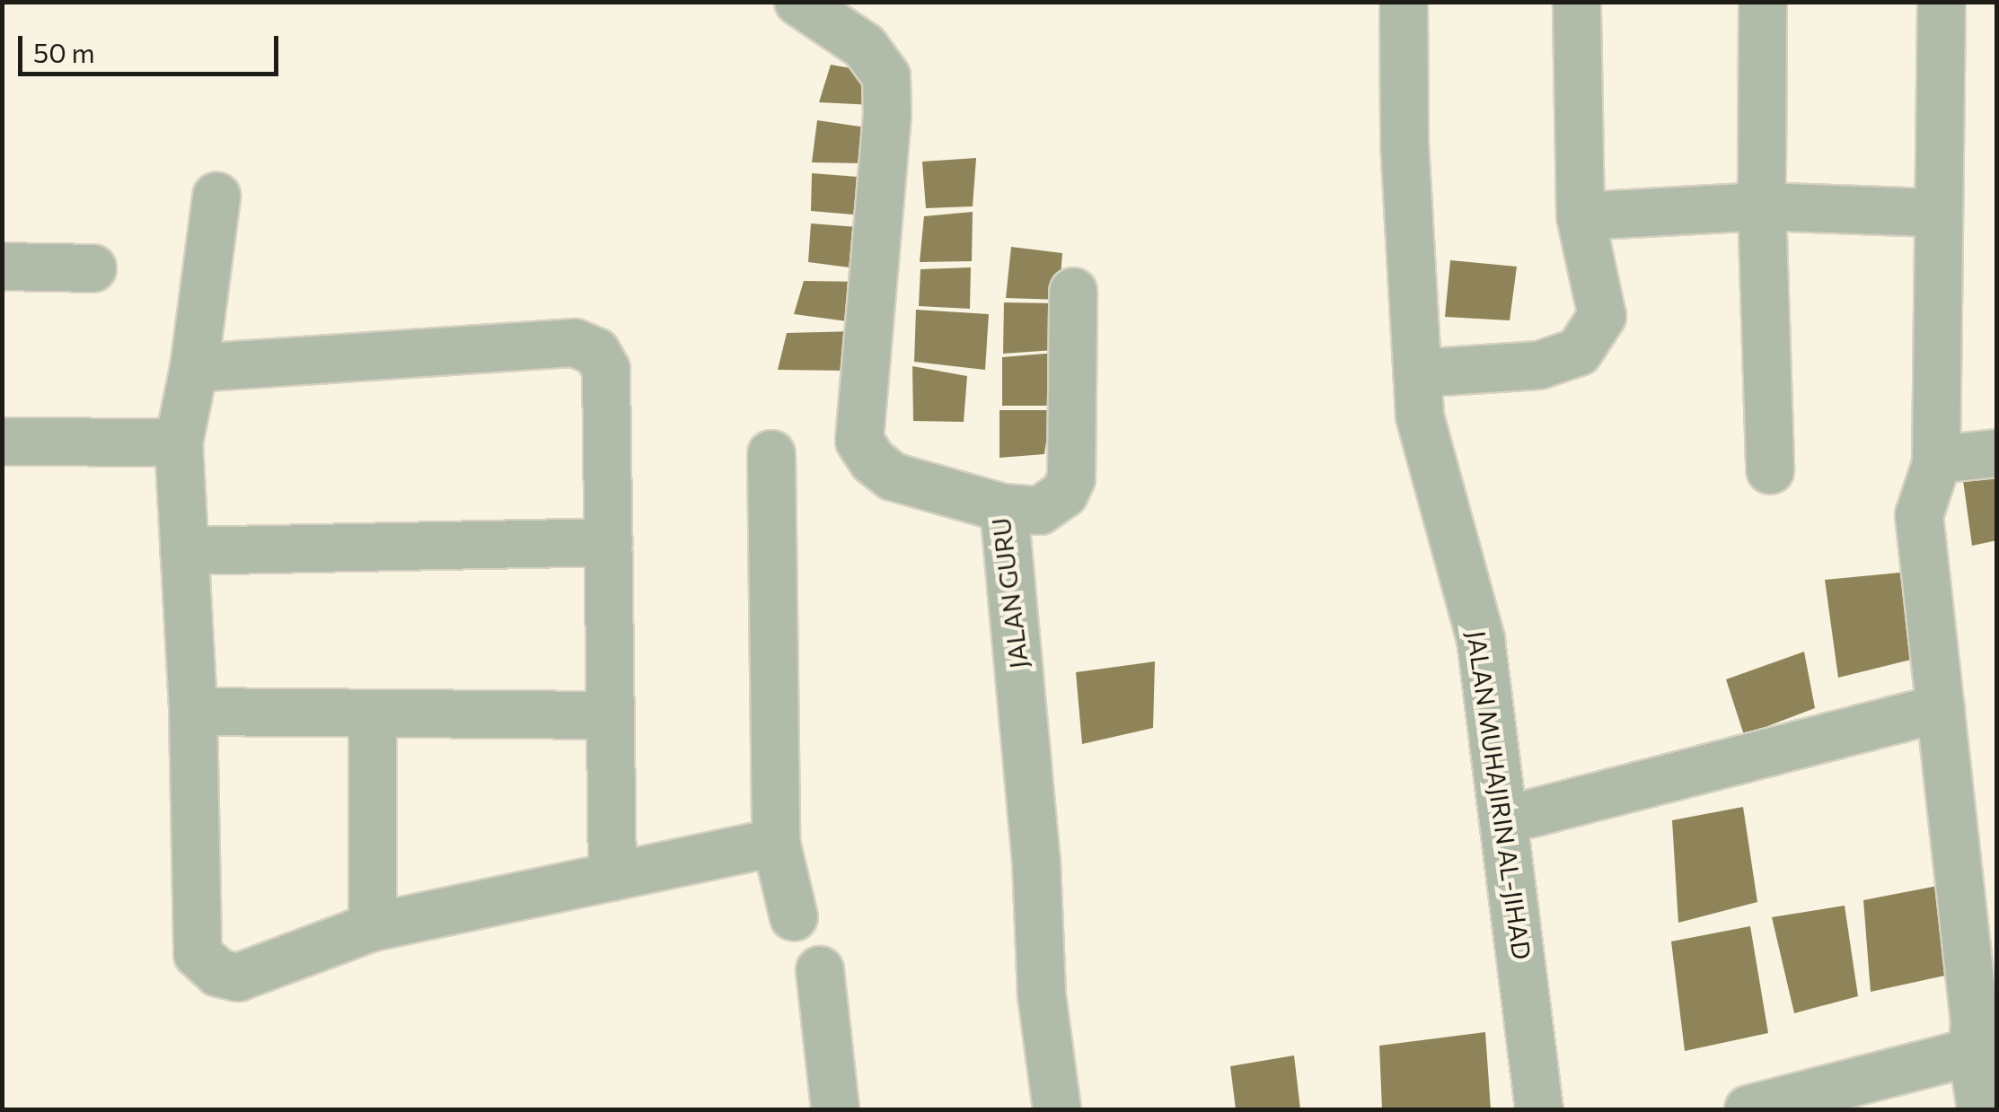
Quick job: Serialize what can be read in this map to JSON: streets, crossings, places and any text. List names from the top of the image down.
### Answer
{
  "streets": {
    "street": ["JALAN GURU", "JALAN MUHAJIRIN AL-JIHAD"]
  },
  "scale_bar": "50 m"
}
